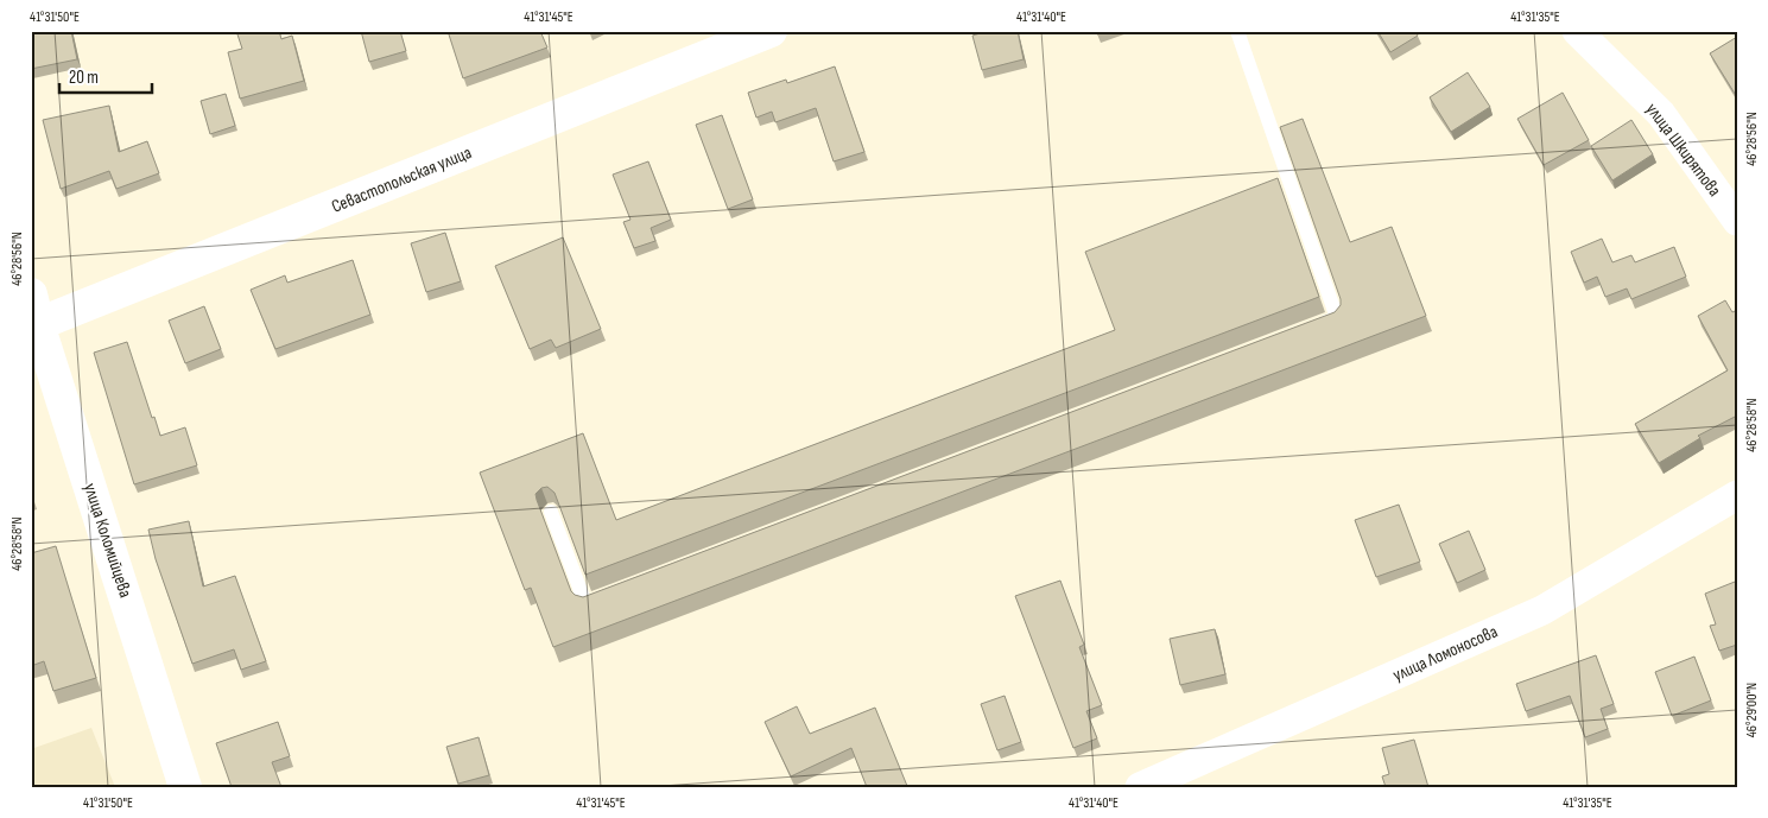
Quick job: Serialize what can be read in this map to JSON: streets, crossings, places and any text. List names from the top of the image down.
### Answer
{
  "streets": {
    "street": [
      "улица Шкирятова",
      "Севастопольская улица",
      "улица Коломийцева",
      "улица Ломоносова"
    ]
  },
  "crossings": [
    ["Севастопольская улица", "улица Коломийцева"]
  ],
  "scale_bar": "20 m",
  "coordinates": [
    "41°31'50\"E",
    "41°31'45\"E",
    "41°31'40\"E",
    "41°31'35\"E",
    "46°28'56\"N",
    "46°28'58\"N",
    "46°29'00\"N"
  ]
}
